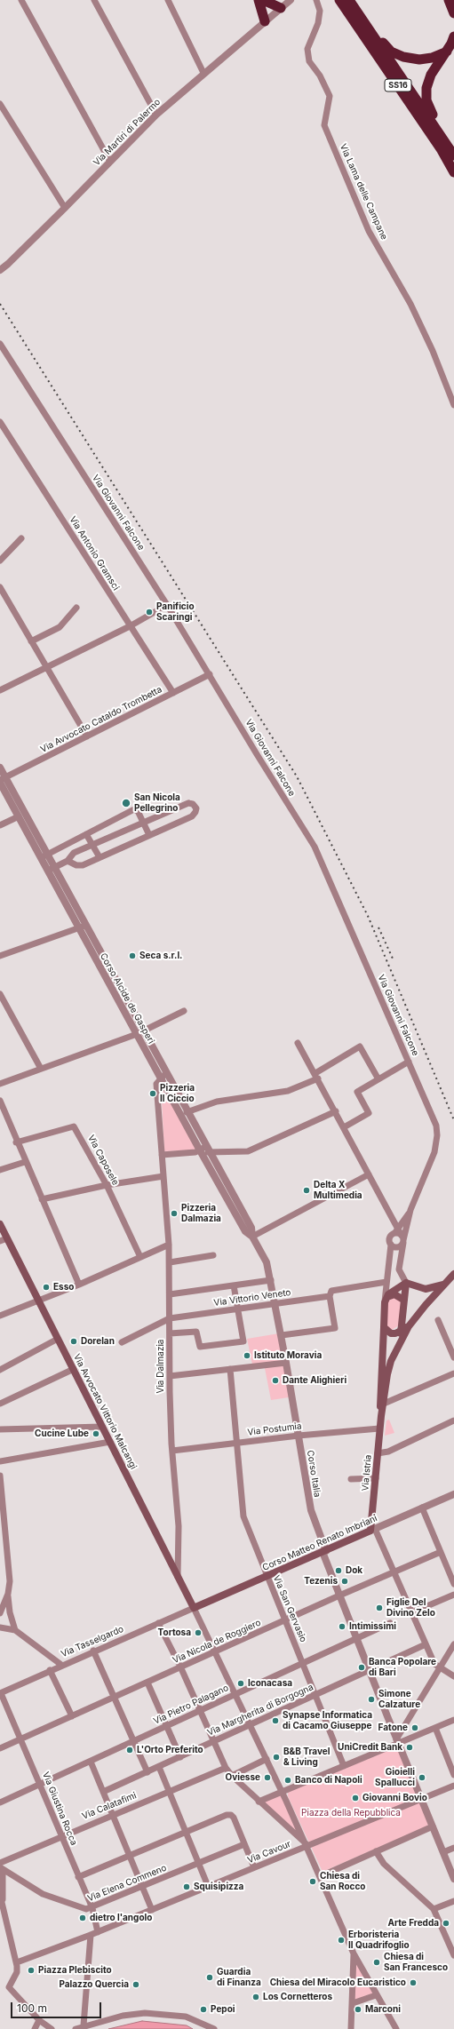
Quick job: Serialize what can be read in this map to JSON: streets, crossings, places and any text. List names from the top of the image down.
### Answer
{
  "streets": {
    "highway": ["SS16"],
    "main road": ["Via Avvocato Vittorio Malcangi", "Via Istria", "Corso Matteo Renato Imbriani"],
    "street": [
      "Via Martiri di Palermo",
      "Via Lama delle Campane",
      "Via Giovanni Falcone",
      "Via Antonio Gramsci",
      "Via Avvocato Cataldo Trombetta",
      "Corso Alcide de Gasperi",
      "Via Caposele",
      "Via Vittorio Veneto",
      "Via Dalmazia",
      "Via Postumia",
      "Corso Italia",
      "Via San Gervasio",
      "Via Tasselgardo",
      "Via Nicola de Roggiero",
      "Via Pietro Palagano",
      "Via Margherita di Borgogna",
      "Via Calatafimi",
      "Via Giustina Rocca",
      "Via Cavour",
      "Via Elena Commeno"
    ]
  },
  "crossings": [
    ["Via Giovanni Falcone", "Via Avvocato Cataldo Trombetta"],
    ["Via Giovanni Falcone", "Via Istria"],
    ["Via Antonio Gramsci", "Via Avvocato Cataldo Trombetta"],
    ["Via Avvocato Cataldo Trombetta", "Corso Alcide de Gasperi"],
    ["Corso Alcide de Gasperi", "Via Dalmazia"],
    ["Via Vittorio Veneto", "Via Dalmazia"],
    ["Via Vittorio Veneto", "Via Istria"],
    ["Via Vittorio Veneto", "Corso Italia"],
    ["Via Dalmazia", "Via Avvocato Vittorio Malcangi"],
    ["Via Dalmazia", "Via Postumia"],
    ["Via Avvocato Vittorio Malcangi", "Corso Matteo Renato Imbriani"],
    ["Via Avvocato Vittorio Malcangi", "Via Tasselgardo"],
    ["Via Postumia", "Via Istria"],
    ["Via Postumia", "Corso Italia"],
    ["Via Postumia", "Via San Gervasio"],
    ["Via Istria", "Corso Matteo Renato Imbriani"],
    ["Corso Italia", "Corso Matteo Renato Imbriani"],
    ["Corso Italia", "Via Nicola de Roggiero"],
    ["Corso Italia", "Via Pietro Palagano"],
    ["Corso Italia", "Via Margherita di Borgogna"],
    ["Corso Matteo Renato Imbriani", "Via San Gervasio"],
    ["Corso Matteo Renato Imbriani", "Via Tasselgardo"],
    ["Via San Gervasio", "Via Nicola de Roggiero"],
    ["Via San Gervasio", "Via Pietro Palagano"],
    ["Via San Gervasio", "Via Margherita di Borgogna"],
    ["Via Tasselgardo", "Via Giustina Rocca"],
    ["Via Nicola de Roggiero", "Via Giustina Rocca"],
    ["Via Pietro Palagano", "Via Giustina Rocca"],
    ["Via Calatafimi", "Via Giustina Rocca"],
    ["Via Giustina Rocca", "Via Cavour"],
    ["Via Giustina Rocca", "Via Elena Commeno"]
  ],
  "parks": ["Piazza della Repubblica"],
  "places": [
    "Panificio Scaringi",
    "San Nicola Pellegrino",
    "Seca s.r.l.",
    "Pizzeria Il Ciccio",
    "Delta X Multimedia",
    "Pizzeria Dalmazia",
    "Esso",
    "Dorelan",
    "Istituto Moravia",
    "Dante Alighieri",
    "Cucine Lube",
    "Dok",
    "Tezenis",
    "Figlie Del Divino Zelo",
    "Intimissimi",
    "Tortosa",
    "Banca Popolare di Bari",
    "Iconacasa",
    "Simone Calzature",
    "Synapse Informatica di Cacamo Giuseppe",
    "Fatone",
    "UniCredit Bank",
    "L'Orto Preferito",
    "B&B Travel & Living",
    "Oviesse",
    "Gioielli Spallucci",
    "Banco di Napoli",
    "Giovanni Bovio",
    "Chiesa di San Rocco",
    "Squisipizza",
    "dietro l'angolo",
    "Arte Fredda",
    "Erboristeria Il Quadrifoglio",
    "Chiesa di San Francesco",
    "Piazza Plebiscito",
    "Guardia di Finanza",
    "Chiesa del Miracolo Eucaristico",
    "Palazzo Quercia",
    "Los Cornetteros",
    "Pepoi",
    "Marconi"
  ],
  "scale_bar": "100 m"
}
